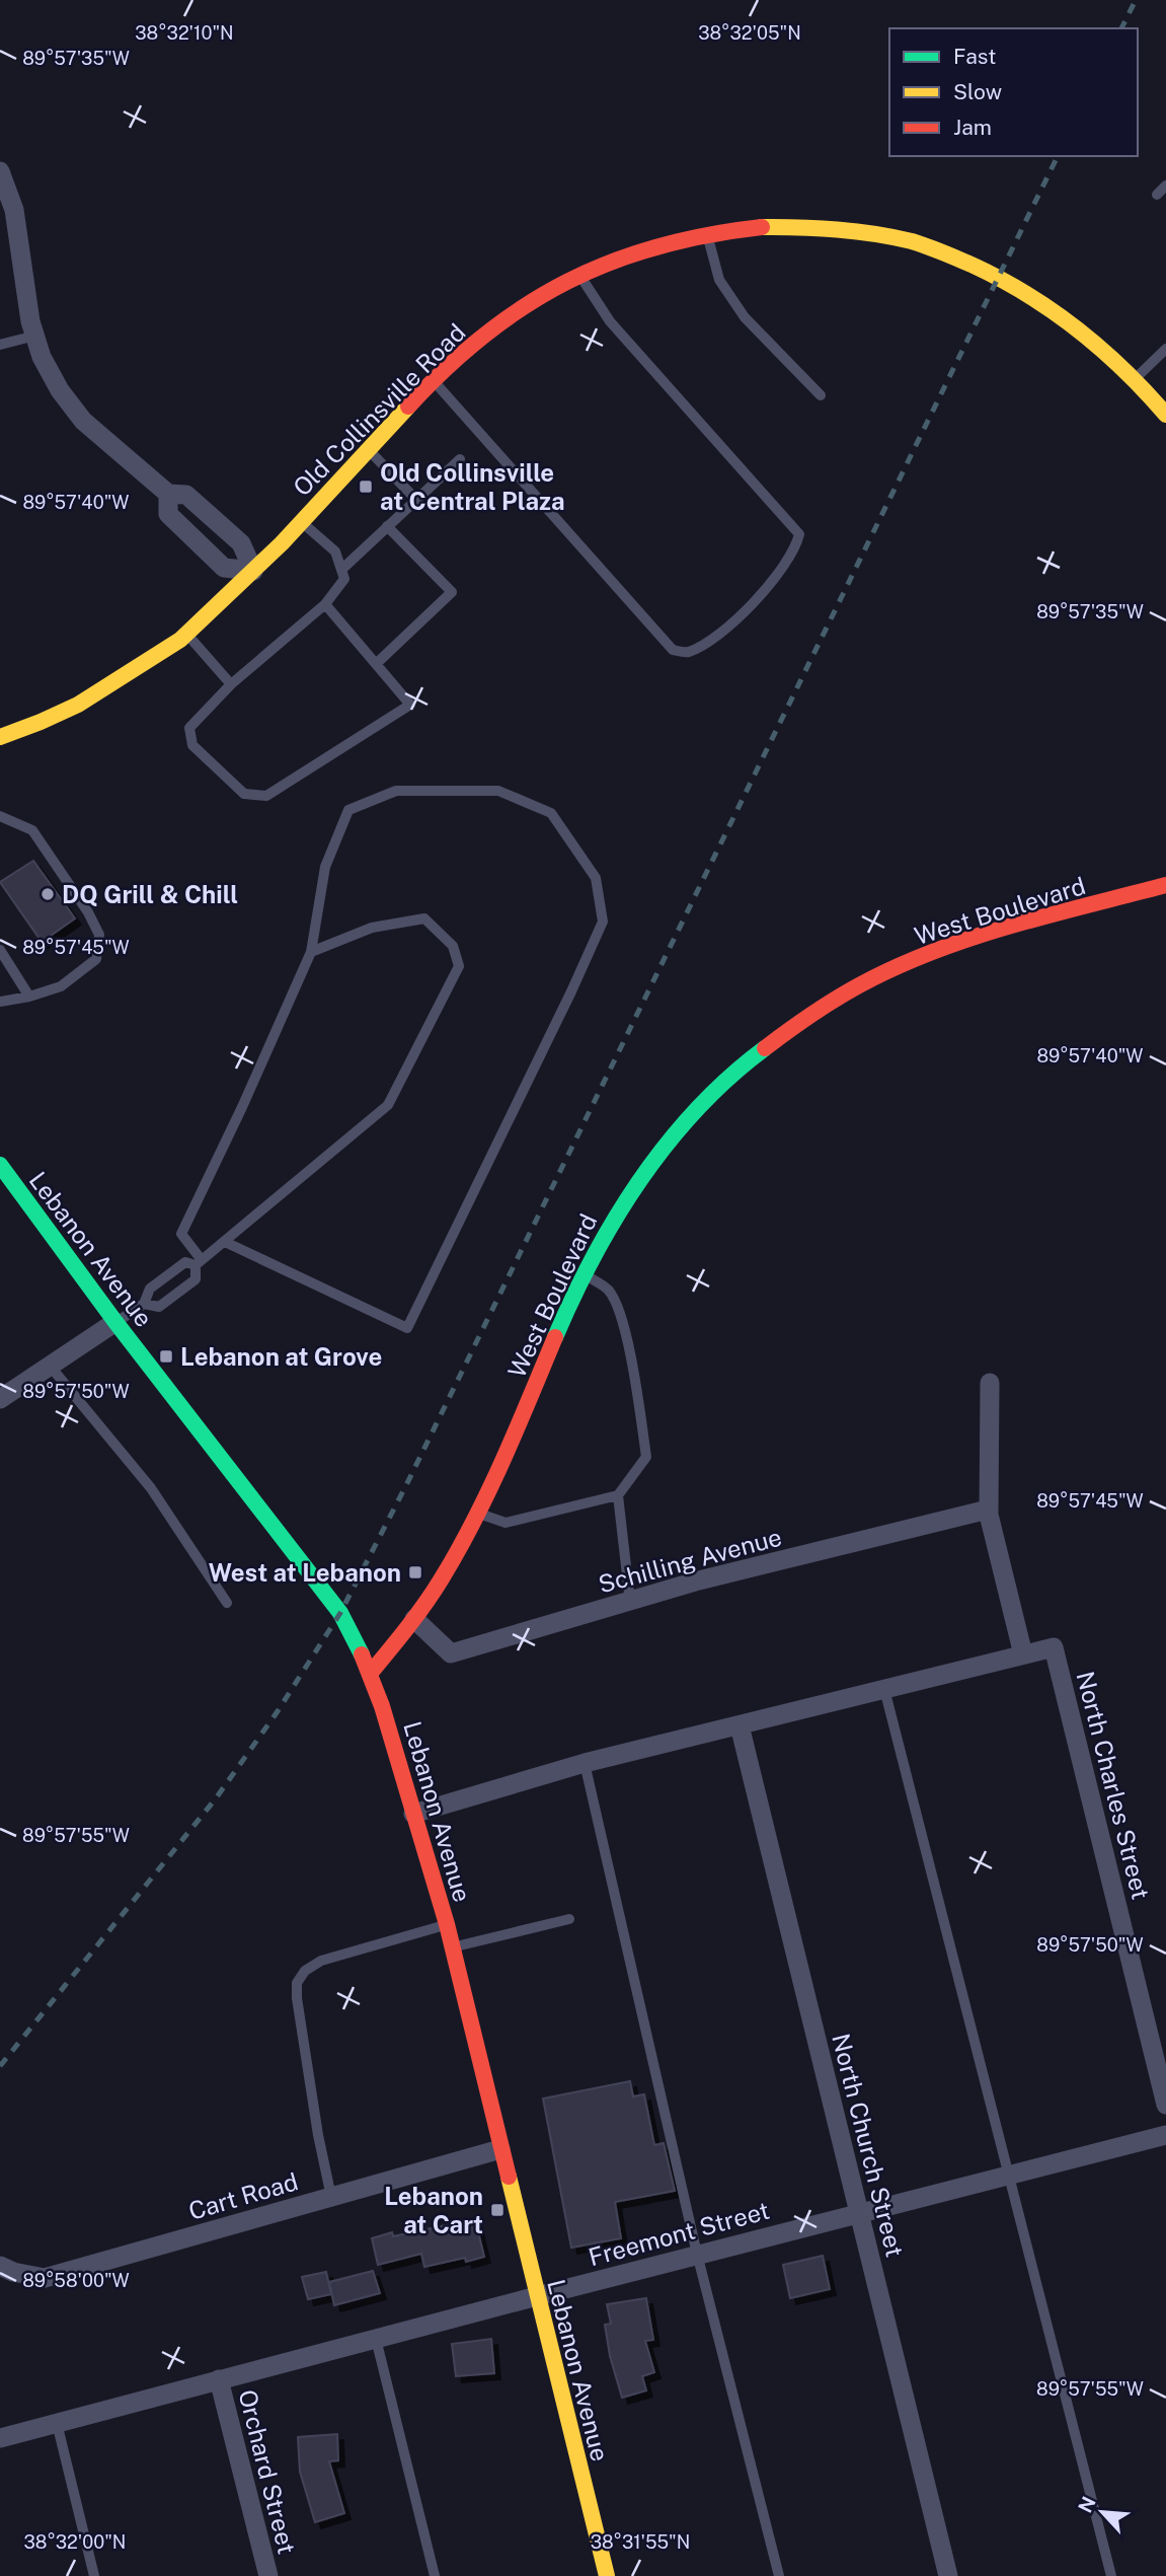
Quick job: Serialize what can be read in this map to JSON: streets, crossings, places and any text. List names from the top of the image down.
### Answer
{
  "streets": {
    "street": [
      "Old Collinsville Road",
      "West Boulevard",
      "Lebanon Avenue",
      "Schilling Avenue",
      "North Charles Street",
      "North Church Street",
      "Cart Road",
      "Freemont Street",
      "Orchard Street"
    ]
  },
  "crossings": [
    ["West Boulevard", "Lebanon Avenue"],
    ["West Boulevard", "Schilling Avenue"],
    ["Lebanon Avenue", "Cart Road"],
    ["Lebanon Avenue", "Freemont Street"],
    ["North Church Street", "Freemont Street"],
    ["Freemont Street", "Orchard Street"]
  ],
  "places": {
    "transit": [
      "Old Collinsville at Central Plaza",
      "Lebanon at Grove",
      "West at Lebanon",
      "Lebanon at Cart"
    ],
    "other": ["DQ Grill & Chill"]
  },
  "legend": ["Fast", "Slow", "Jam"],
  "north": "top left",
  "coordinates": [
    "38°32'10\"N",
    "38°32'05\"N",
    "89°57'35\"W",
    "89°57'40\"W",
    "89°57'45\"W",
    "89°57'50\"W",
    "89°57'55\"W",
    "89°58'00\"W",
    "38°32'00\"N",
    "38°31'55\"N"
  ]
}
